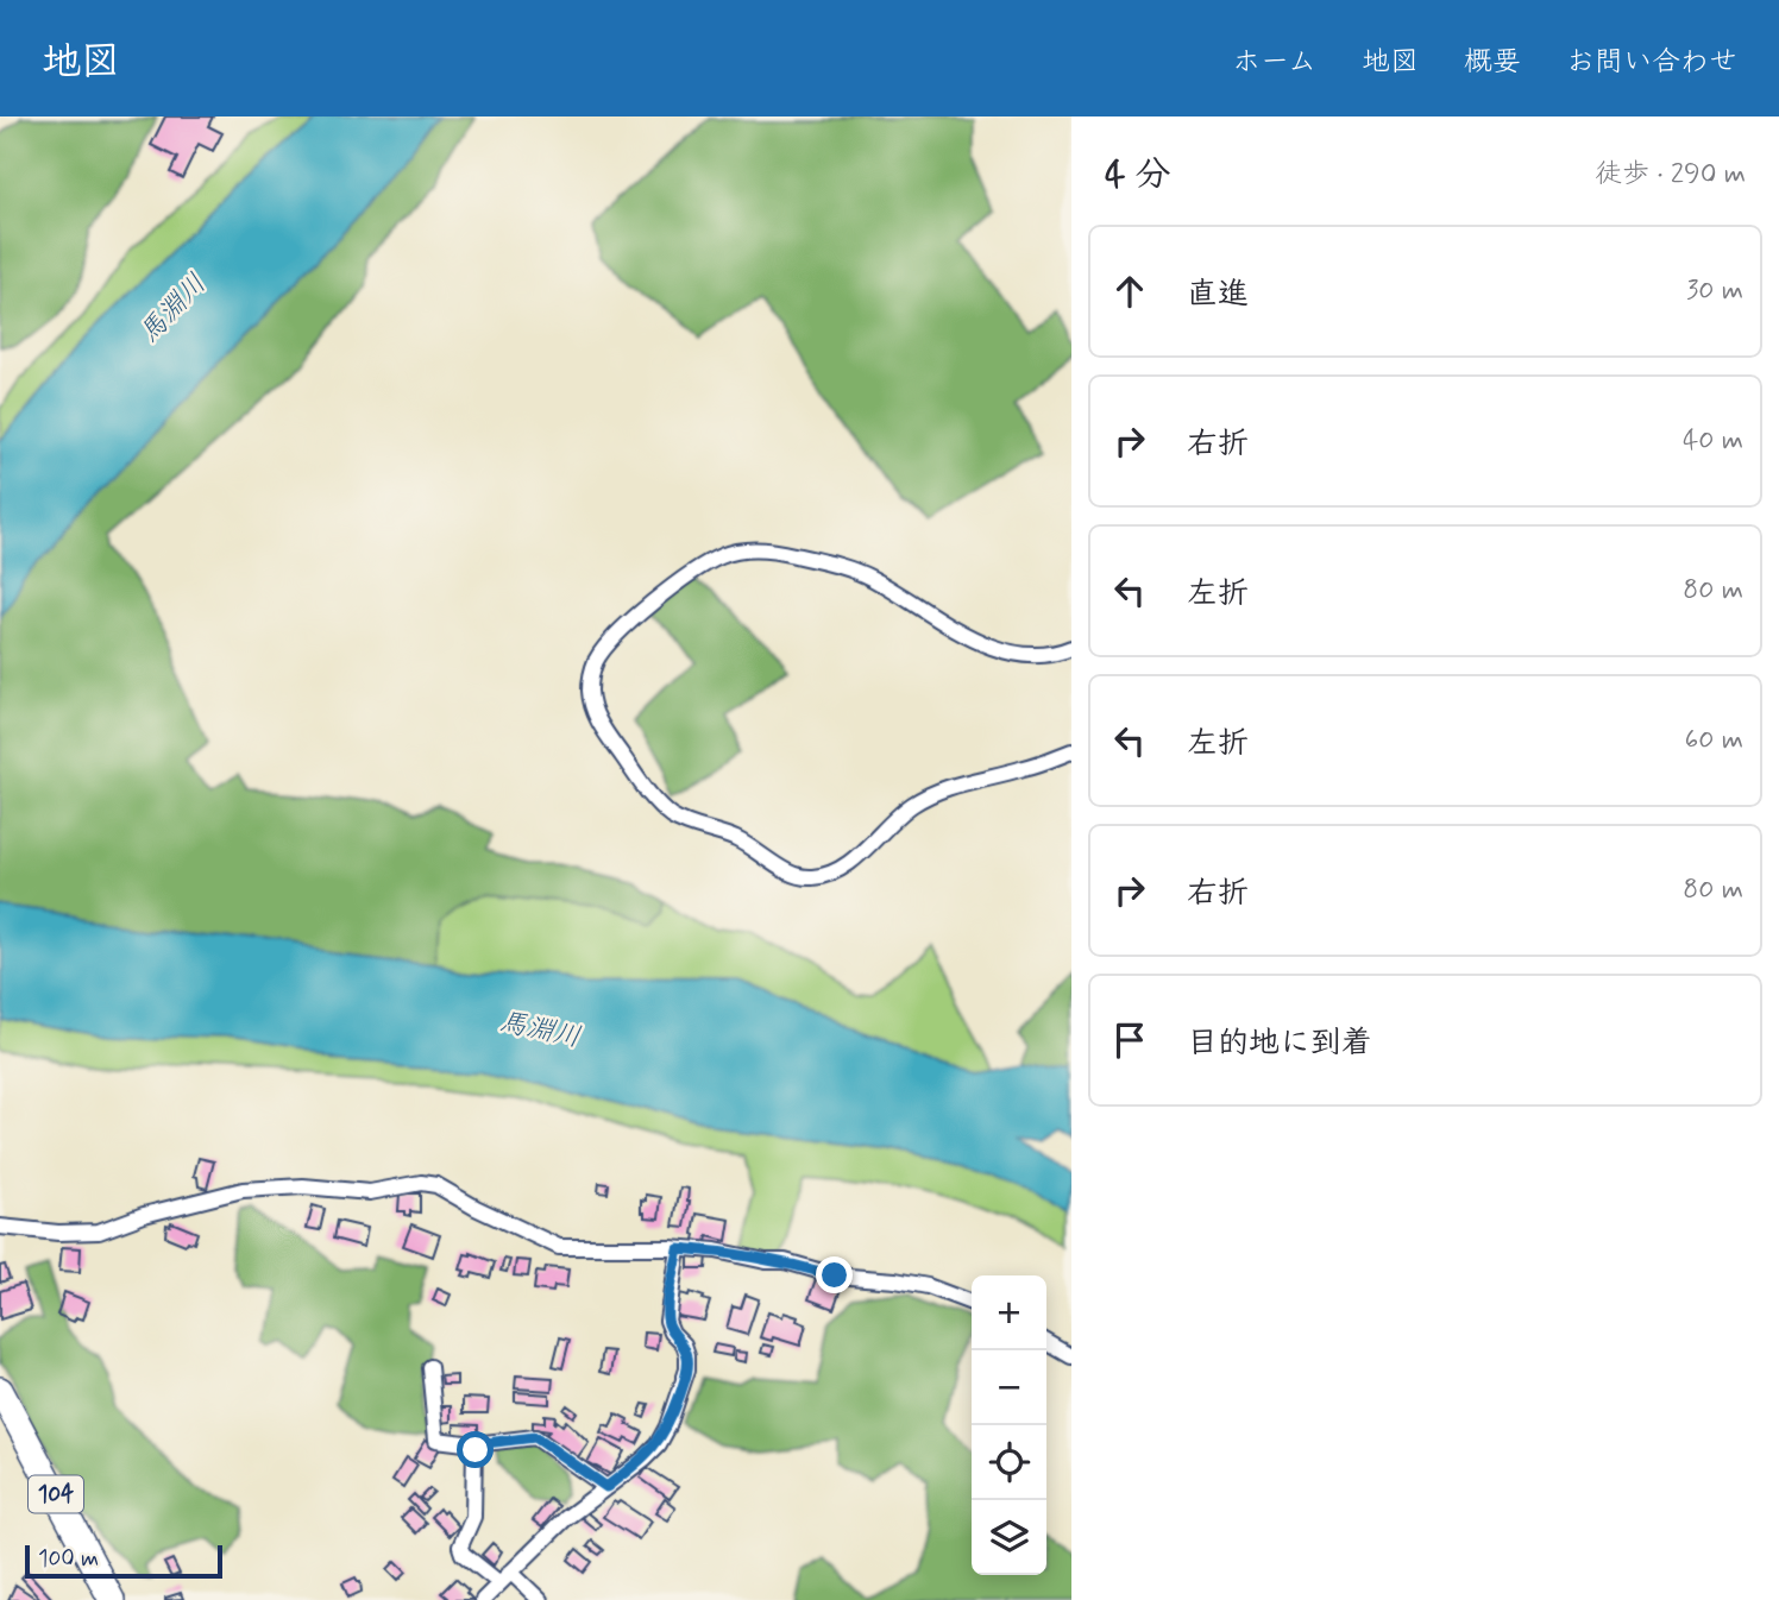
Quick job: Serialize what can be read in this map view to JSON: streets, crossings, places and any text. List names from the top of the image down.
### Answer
{
  "streets": {
    "highway": ["104"]
  },
  "water": ["馬淵川"],
  "scale_bar": "100 m",
  "page": {
    "header": "地図",
    "nav": [
      "ホーム",
      "地図",
      "概要",
      "お問い合わせ"
    ],
    "heading": ["4 分", "徒歩 · 290 m"],
    "list": [
      ["直進", "30 m"],
      ["右折", "40 m"],
      ["左折", "80 m"],
      ["左折", "60 m"],
      ["右折", "80 m"],
      "目的地に到着"
    ],
    "map_buttons": ["+", "−"],
    "scale": "100 m"
  }
}
